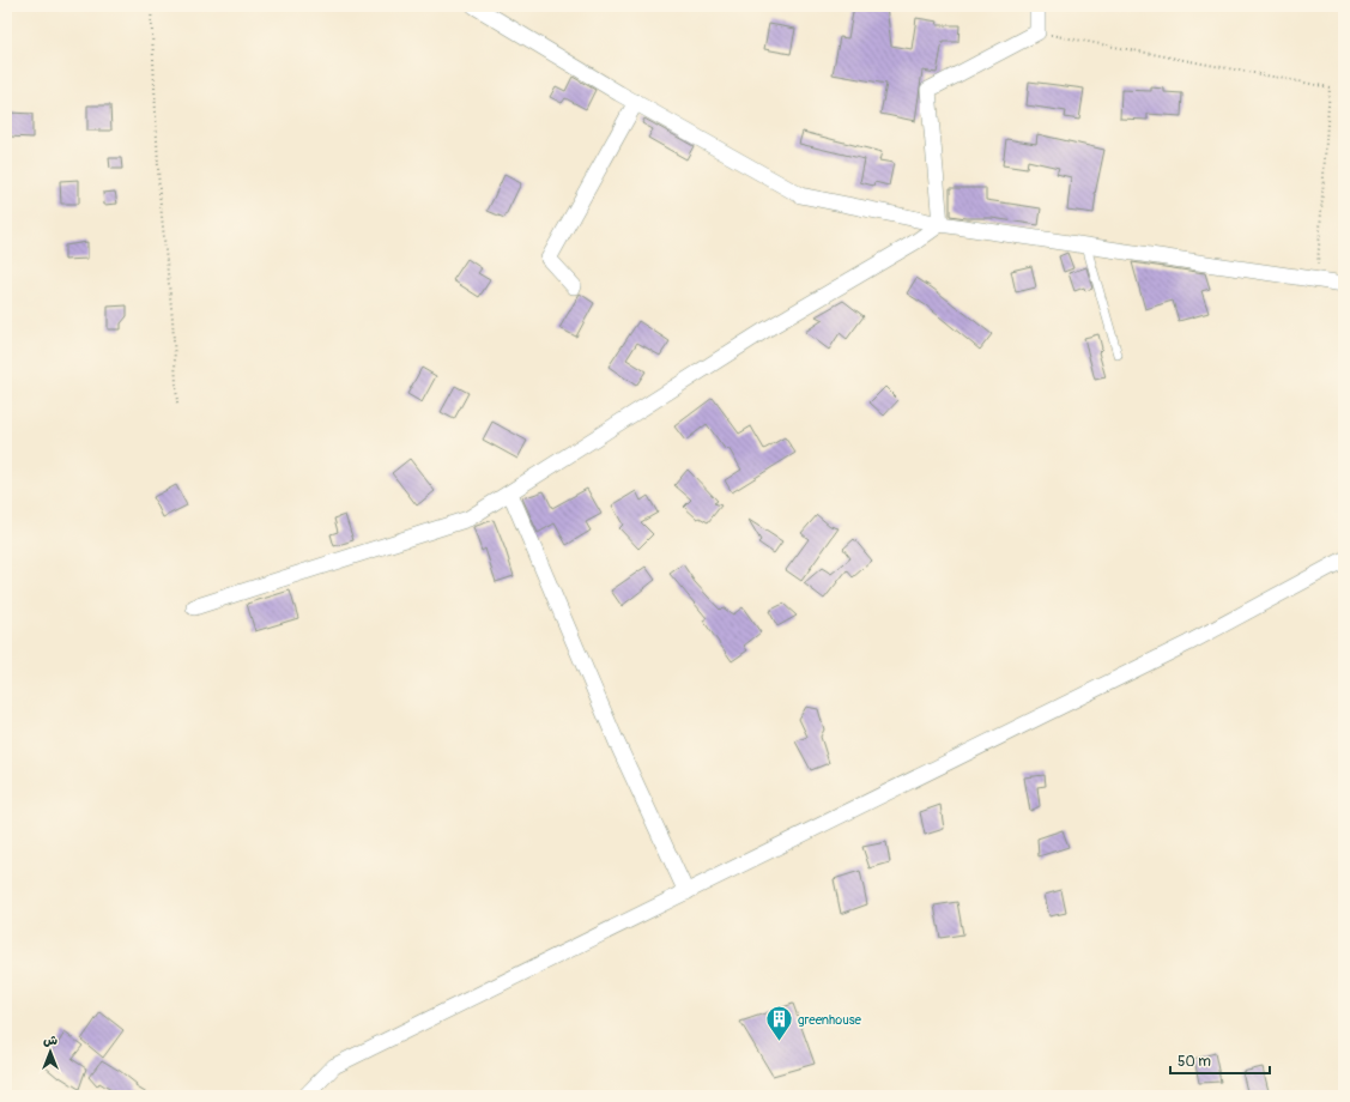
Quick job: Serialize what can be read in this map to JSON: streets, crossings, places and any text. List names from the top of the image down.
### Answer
{
  "places": {
    "building": ["greenhouse"]
  },
  "scale_bar": "50 m",
  "north": "top"
}
